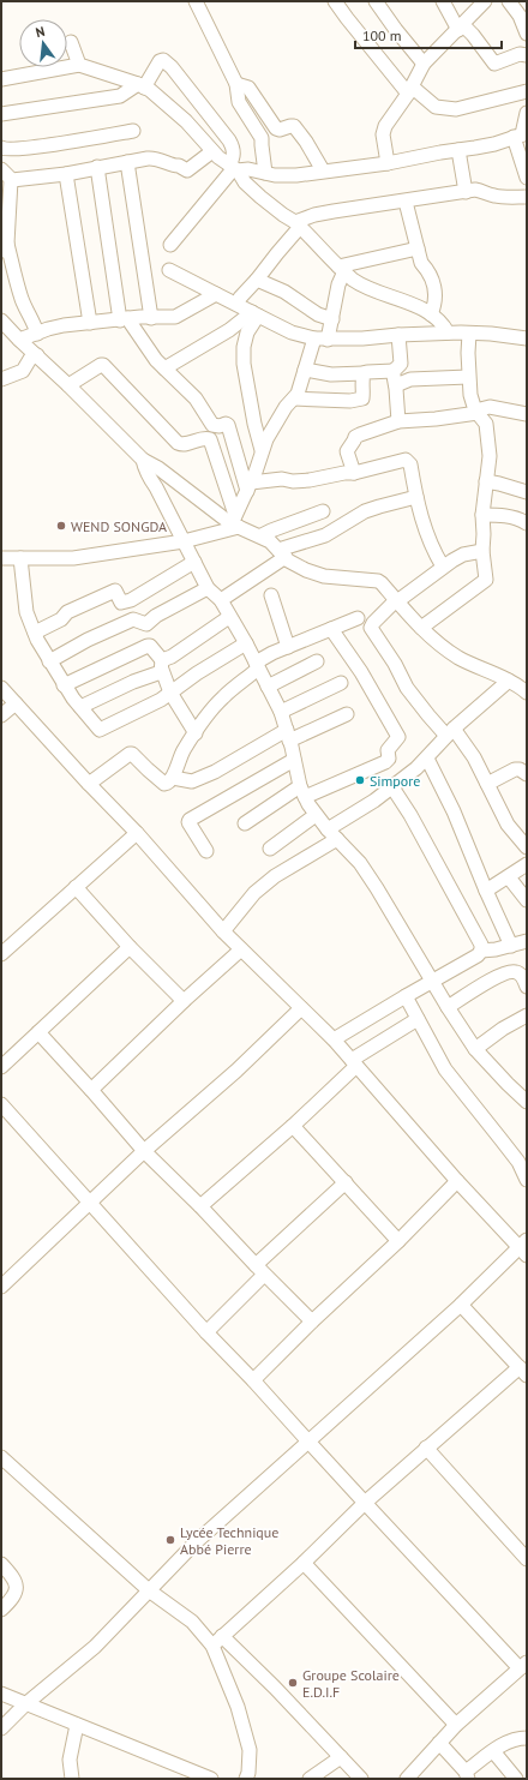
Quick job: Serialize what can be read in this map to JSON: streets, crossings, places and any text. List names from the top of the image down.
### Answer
{
  "places": [
    "WEND SONGDA",
    "Simpore",
    "Lycée Technique Abbé Pierre",
    "Groupe Scolaire E.D.I.F"
  ],
  "scale_bar": "100 m",
  "north": "top"
}
